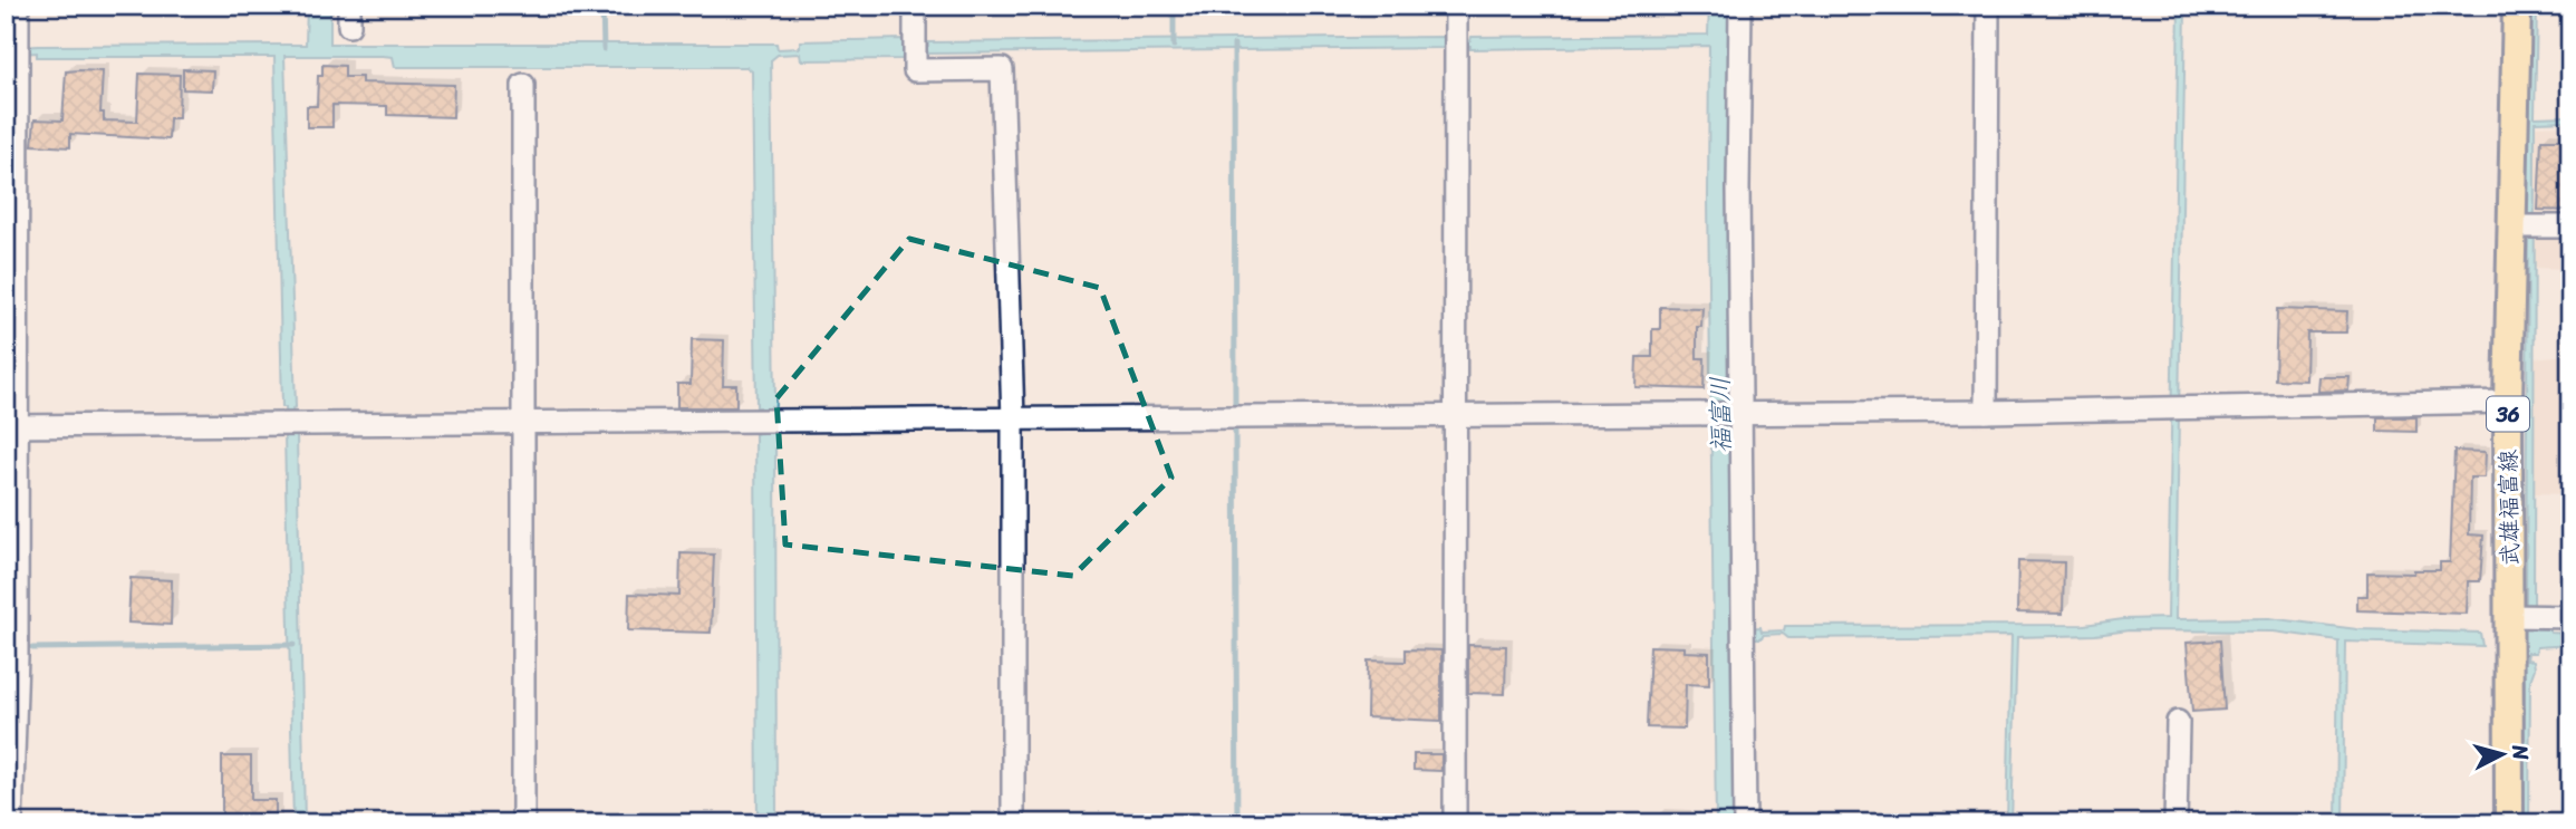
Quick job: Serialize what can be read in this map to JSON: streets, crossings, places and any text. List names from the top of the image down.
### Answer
{
  "streets": {
    "main road": ["36", "武雄福富線"]
  },
  "water": ["福富川"],
  "north": "right"
}
